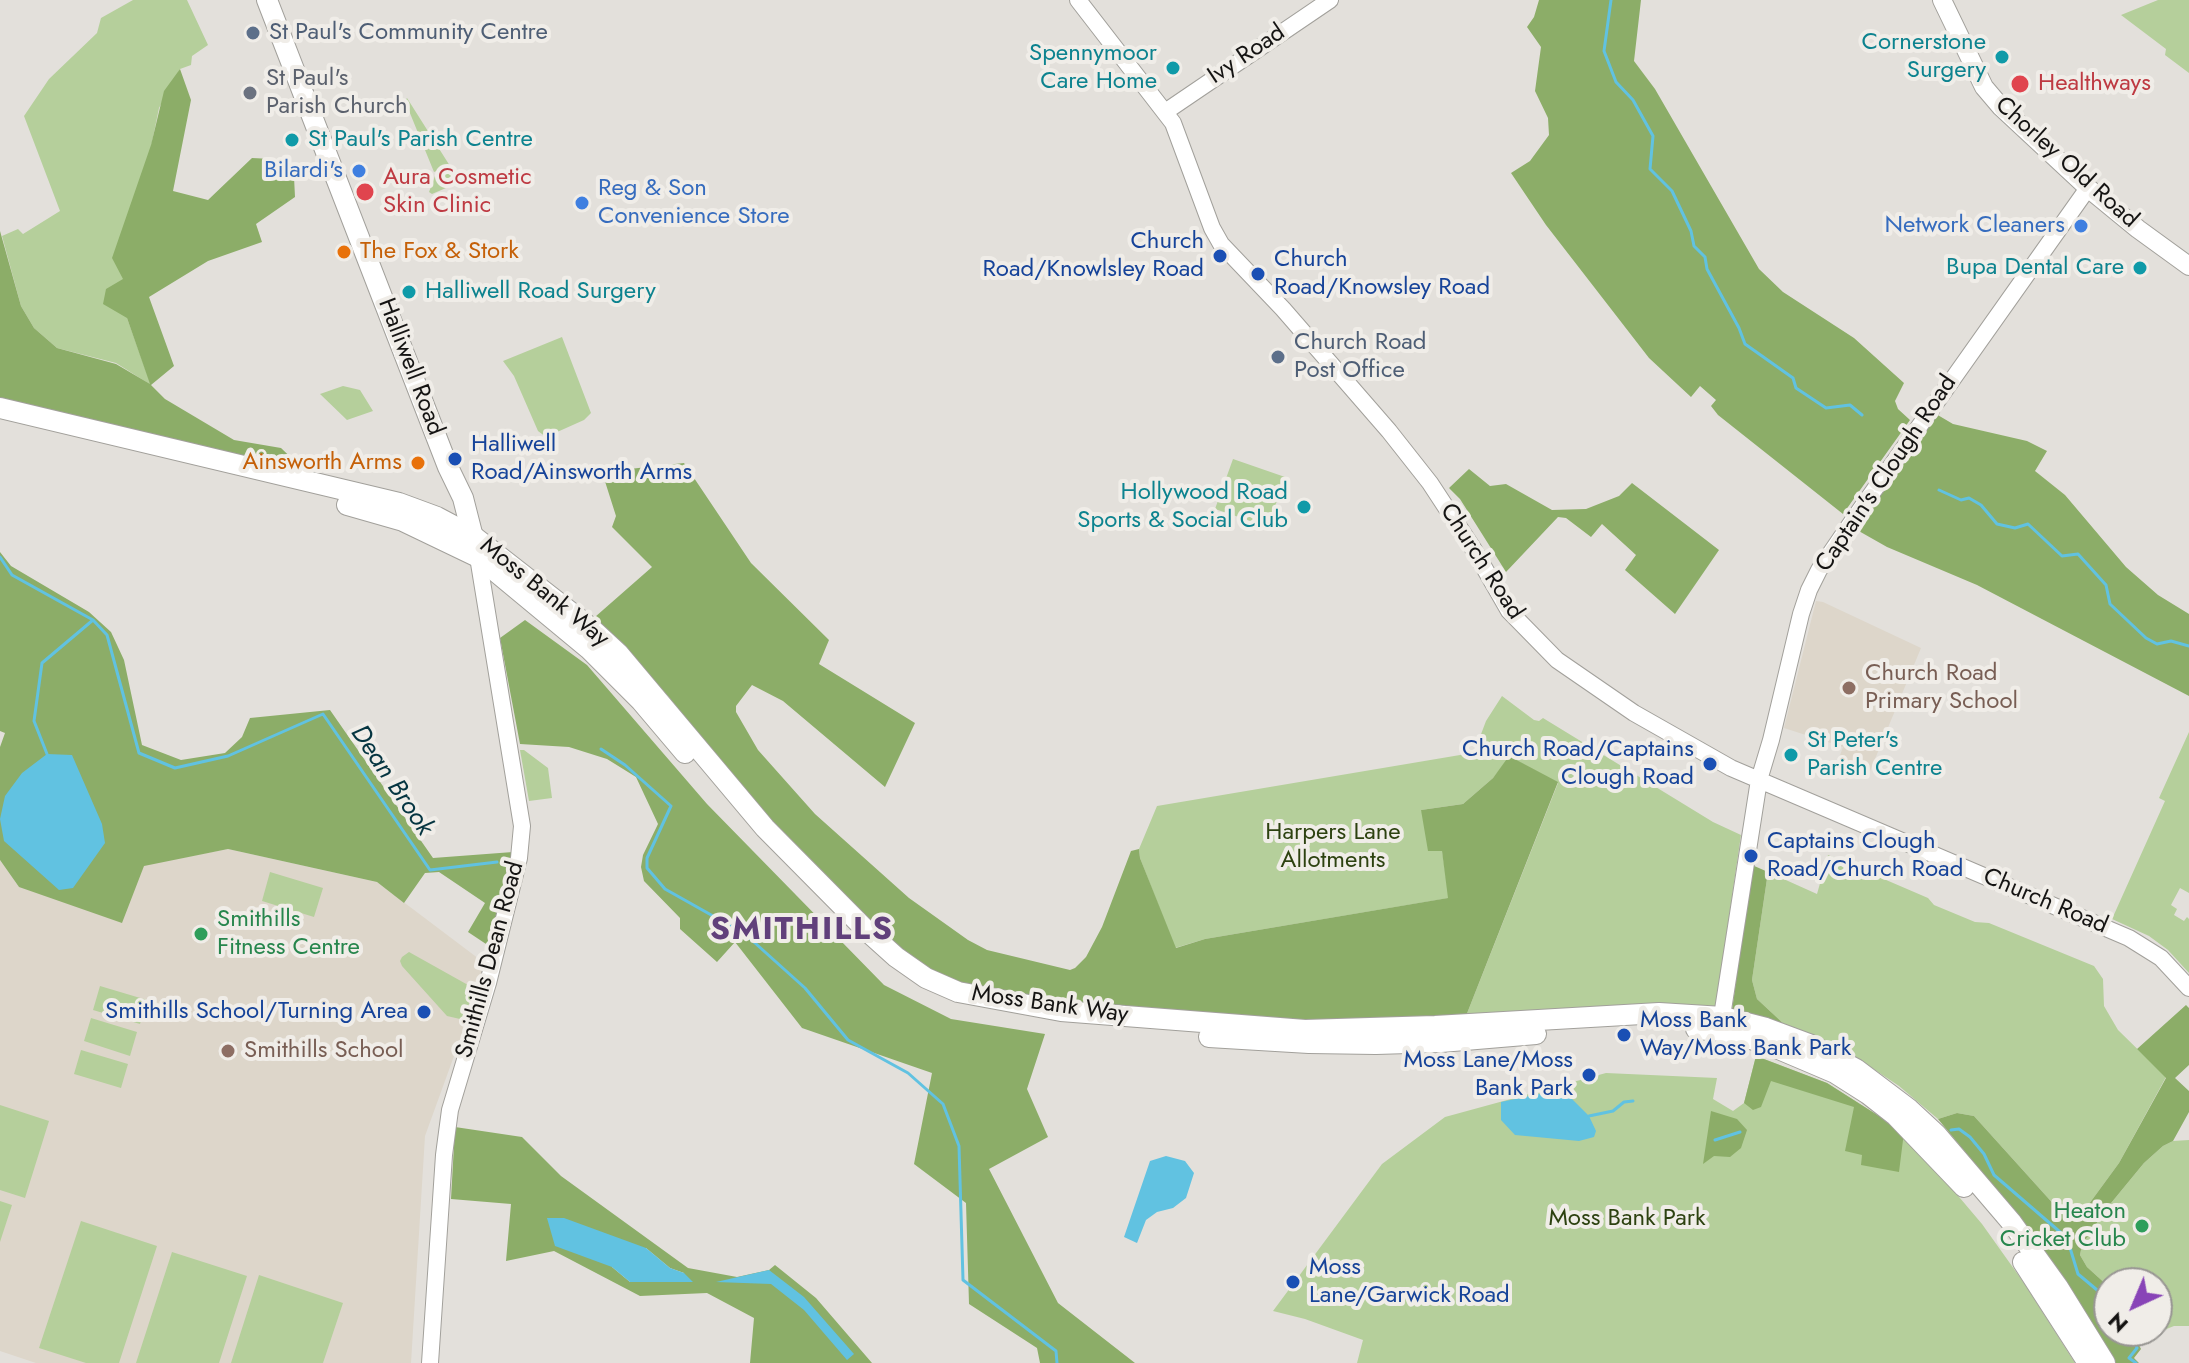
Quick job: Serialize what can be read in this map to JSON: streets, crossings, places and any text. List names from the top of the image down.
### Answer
{
  "streets": {
    "main road": ["Chorley Old Road", "Halliwell Road", "Moss Bank Way"],
    "street": [
      "Ivy Road",
      "Captain's Clough Road",
      "Church Road",
      "Smithills Dean Road"
    ]
  },
  "crossings": [
    ["Ivy Road", "Church Road"],
    ["Chorley Old Road", "Captain's Clough Road"],
    ["Halliwell Road", "Moss Bank Way"],
    ["Halliwell Road", "Smithills Dean Road"],
    ["Captain's Clough Road", "Church Road"],
    ["Captain's Clough Road", "Moss Bank Way"],
    ["Moss Bank Way", "Smithills Dean Road"]
  ],
  "districts": ["SMITHILLS"],
  "water": ["Dean Brook"],
  "parks": ["Harpers Lane Allotments", "Moss Bank Park"],
  "places": [
    "St Paul's Community Centre",
    "Cornerstone Surgery",
    "Spennymoor Care Home",
    "Healthways",
    "St Paul's Parish Church",
    "St Paul's Parish Centre",
    "Bilardi's",
    "Aura Cosmetic Skin Clinic",
    "Reg & Son Convenience Store",
    "Network Cleaners",
    "The Fox & Stork",
    "Church Road/Knowlsley Road",
    "Bupa Dental Care",
    "Church Road/Knowsley Road",
    "Halliwell Road Surgery",
    "Church Road Post Office",
    "Halliwell Road/Ainsworth Arms",
    "Ainsworth Arms",
    "Hollywood Road Sports & Social Club",
    "Church Road Primary School",
    "St Peter's Parish Centre",
    "Church Road/Captains Clough Road",
    "Captains Clough Road/Church Road",
    "Smithills Fitness Centre",
    "Smithills School/Turning Area",
    "Moss Bank Way/Moss Bank Park",
    "Smithills School",
    "Moss Lane/Moss Bank Park",
    "Heaton Cricket Club",
    "Moss Lane/Garwick Road"
  ],
  "north": "bottom left"
}
